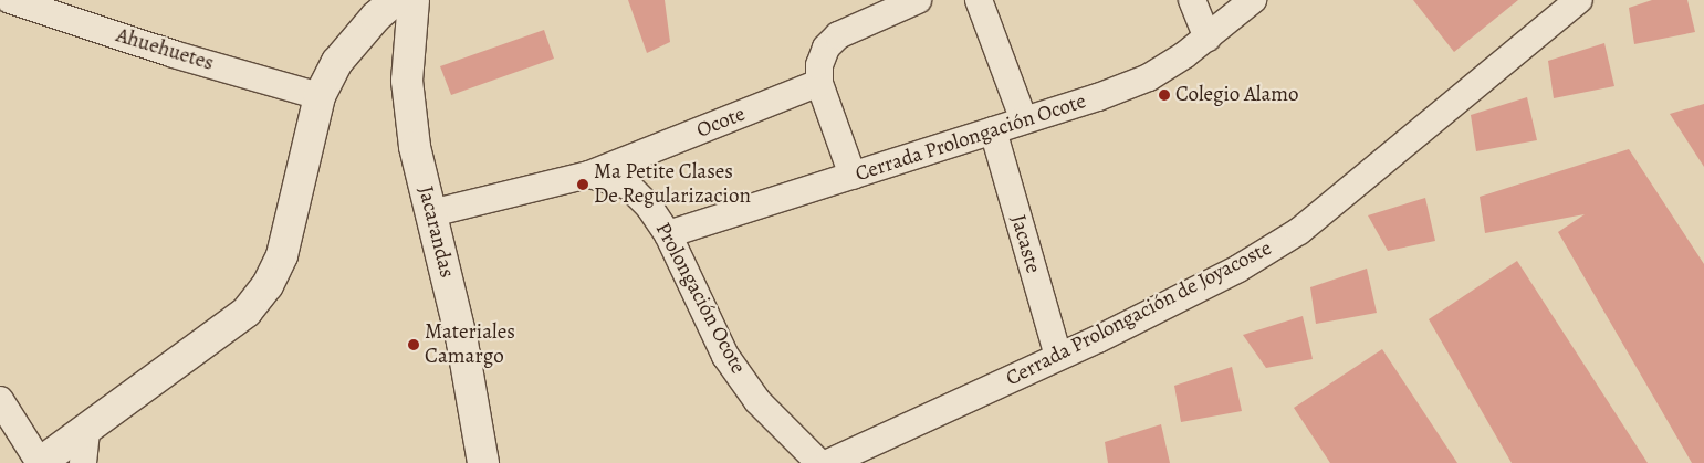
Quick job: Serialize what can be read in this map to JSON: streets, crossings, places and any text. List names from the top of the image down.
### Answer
{
  "streets": {
    "street": [
      "Ahuehuetes",
      "Ocote",
      "Cerrada Prolongación Ocote",
      "Jacarandas",
      "Jacaste",
      "Prolongación Ocote",
      "Cerrada Prolongación de Joyacoste"
    ]
  },
  "crossings": [
    ["Ocote", "Prolongación Ocote"],
    ["Cerrada Prolongación Ocote", "Jacaste"],
    ["Cerrada Prolongación Ocote", "Prolongación Ocote"],
    ["Jacarandas", "Prolongación Ocote"],
    ["Jacaste", "Cerrada Prolongación de Joyacoste"]
  ],
  "places": ["Colegio Alamo", "Ma Petite Clases De Regularizacion", "Materiales Camargo"]
}
